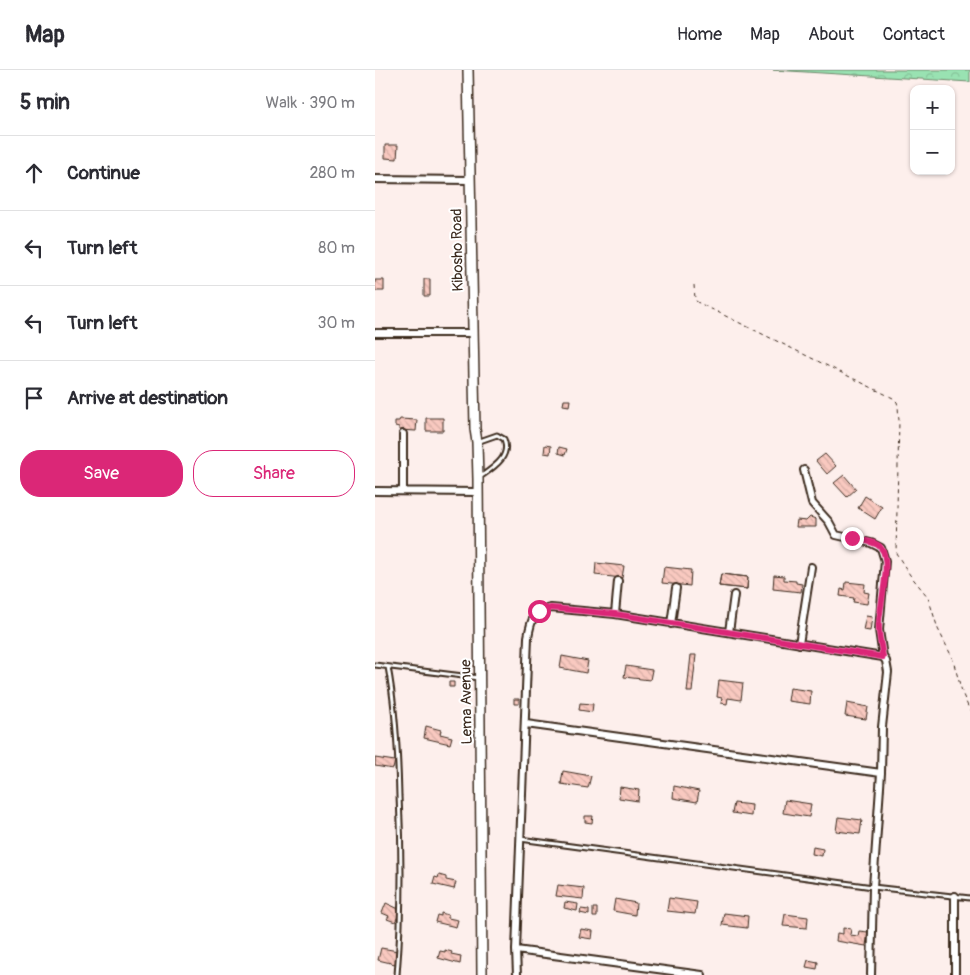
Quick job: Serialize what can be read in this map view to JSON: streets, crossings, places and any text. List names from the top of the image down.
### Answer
{
  "streets": {
    "main road": ["Kibosho Road", "Lema Avenue"]
  },
  "crossings": [
    ["Kibosho Road", "Lema Avenue"]
  ],
  "page": {
    "header": "Map",
    "nav": [
      "Home",
      "Map",
      "About",
      "Contact"
    ],
    "heading": ["5 min", "Walk · 390 m"],
    "map_buttons": ["+", "−"],
    "list": [
      ["Continue", "280 m"],
      ["Turn left", "80 m"],
      ["Turn left", "30 m"],
      "Arrive at destination"
    ],
    "buttons": ["Save", "Share"]
  }
}
